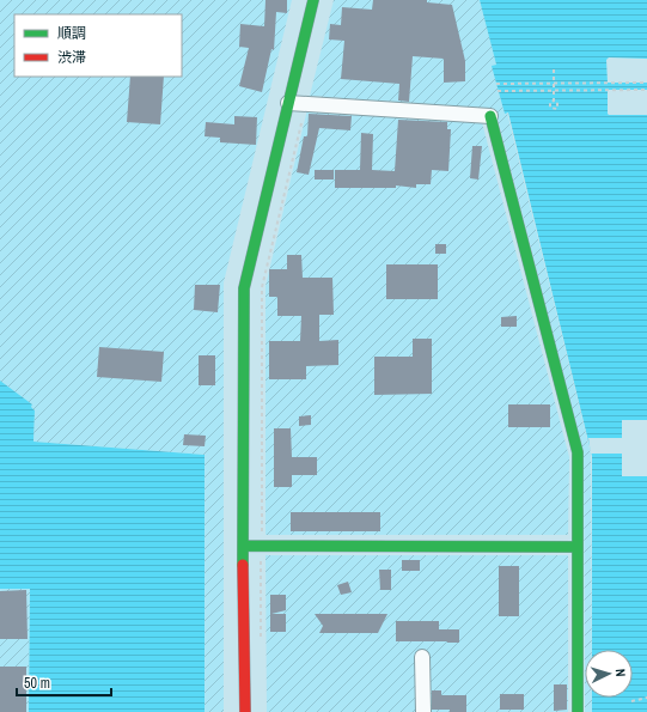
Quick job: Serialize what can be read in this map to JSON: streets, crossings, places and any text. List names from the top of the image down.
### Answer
{
  "legend": ["順調", "渋滞"],
  "scale_bar": "50 m",
  "north": "right"
}
